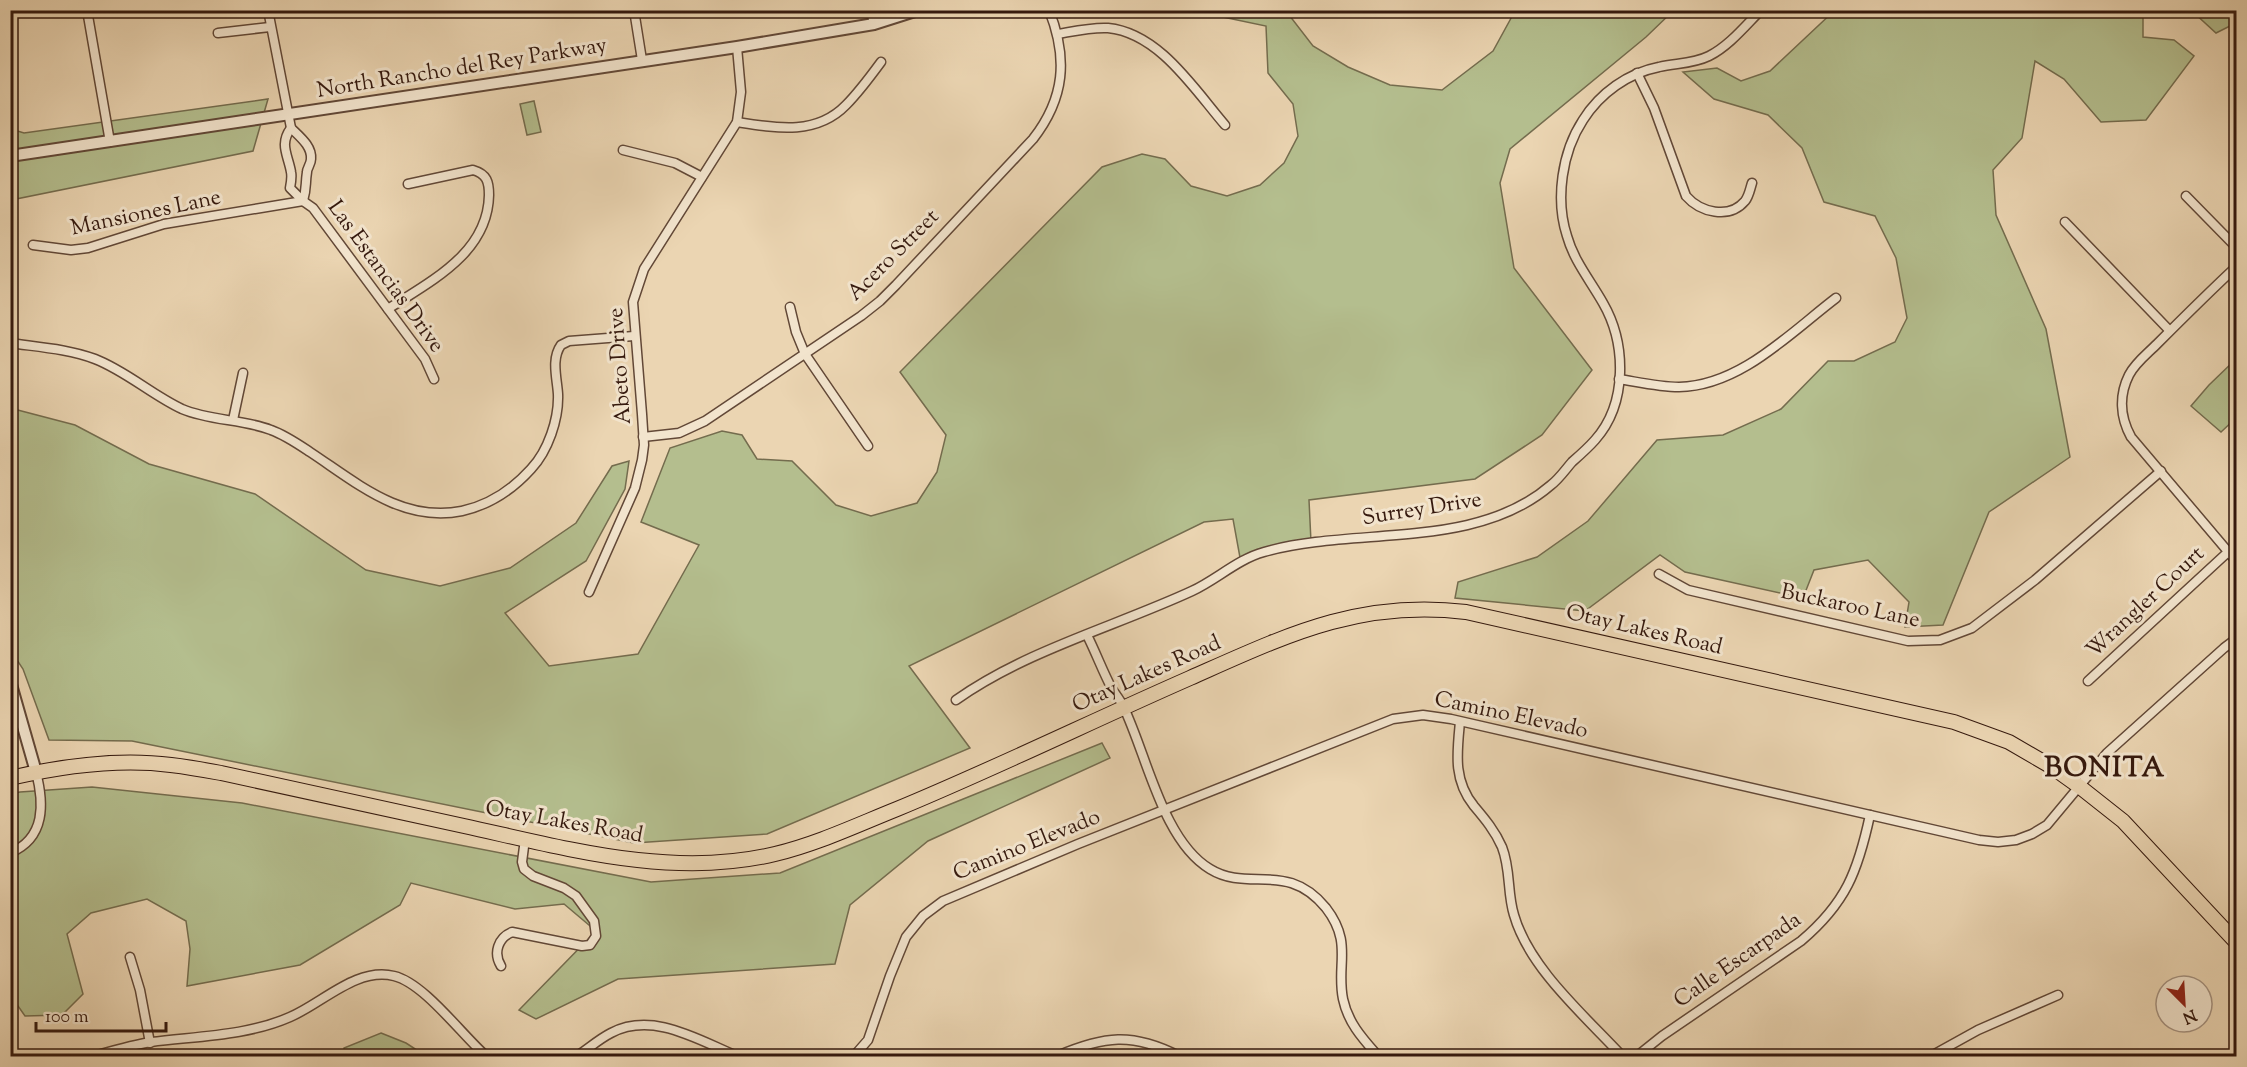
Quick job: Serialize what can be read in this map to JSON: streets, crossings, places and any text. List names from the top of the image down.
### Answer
{
  "streets": {
    "main road": ["Otay Lakes Road"],
    "street": [
      "North Rancho del Rey Parkway",
      "Mansiones Lane",
      "Acero Street",
      "Las Estancias Drive",
      "Abeto Drive",
      "Surrey Drive",
      "Wrangler Court",
      "Buckaroo Lane",
      "Camino Elevado",
      "Calle Escarpada"
    ]
  },
  "crossings": [
    ["North Rancho del Rey Parkway", "Las Estancias Drive"],
    ["North Rancho del Rey Parkway", "Abeto Drive"],
    ["Mansiones Lane", "Las Estancias Drive"],
    ["Acero Street", "Abeto Drive"],
    ["Otay Lakes Road", "Camino Elevado"],
    ["Camino Elevado", "Calle Escarpada"]
  ],
  "districts": ["BONITA"],
  "scale_bar": "100 m",
  "north": "bottom right"
}
